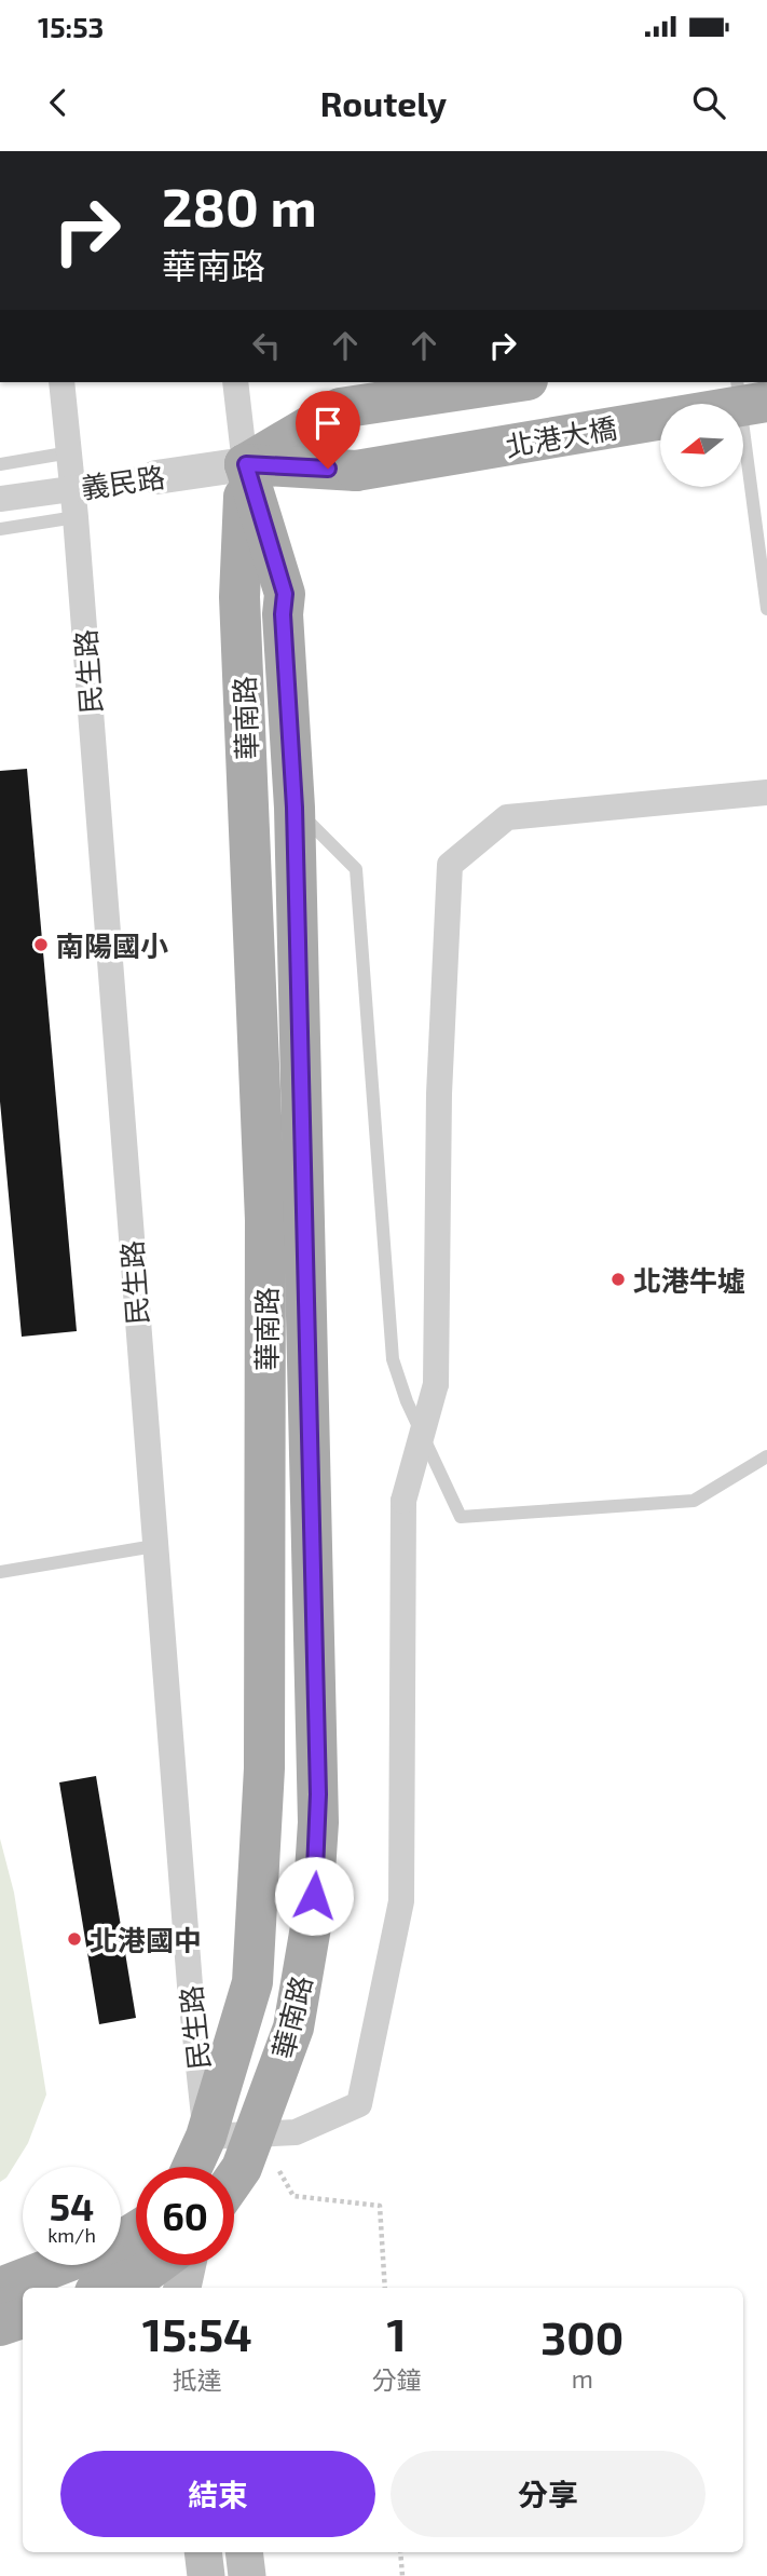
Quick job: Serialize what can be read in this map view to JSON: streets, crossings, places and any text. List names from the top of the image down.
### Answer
{
  "streets": {
    "main road": ["北港大橋", "民生路", "華南路"],
    "street": ["義民路"]
  },
  "crossings": [
    ["北港大橋", "義民路"],
    ["北港大橋", "華南路"],
    ["義民路", "民生路"],
    ["義民路", "華南路"],
    ["民生路", "華南路"]
  ],
  "places": ["南陽國小", "北港牛墟", "北港國中"],
  "north": "left",
  "page": {
    "status": "15:53",
    "header": "Routely",
    "turn": ["280 m", "華南路"],
    "speed": "54 km/h",
    "limit": "60",
    "eta": [
      "15:54",
      "抵達",
      "1",
      "分鐘",
      "300",
      "m"
    ],
    "buttons": ["結束", "分享"]
  }
}
